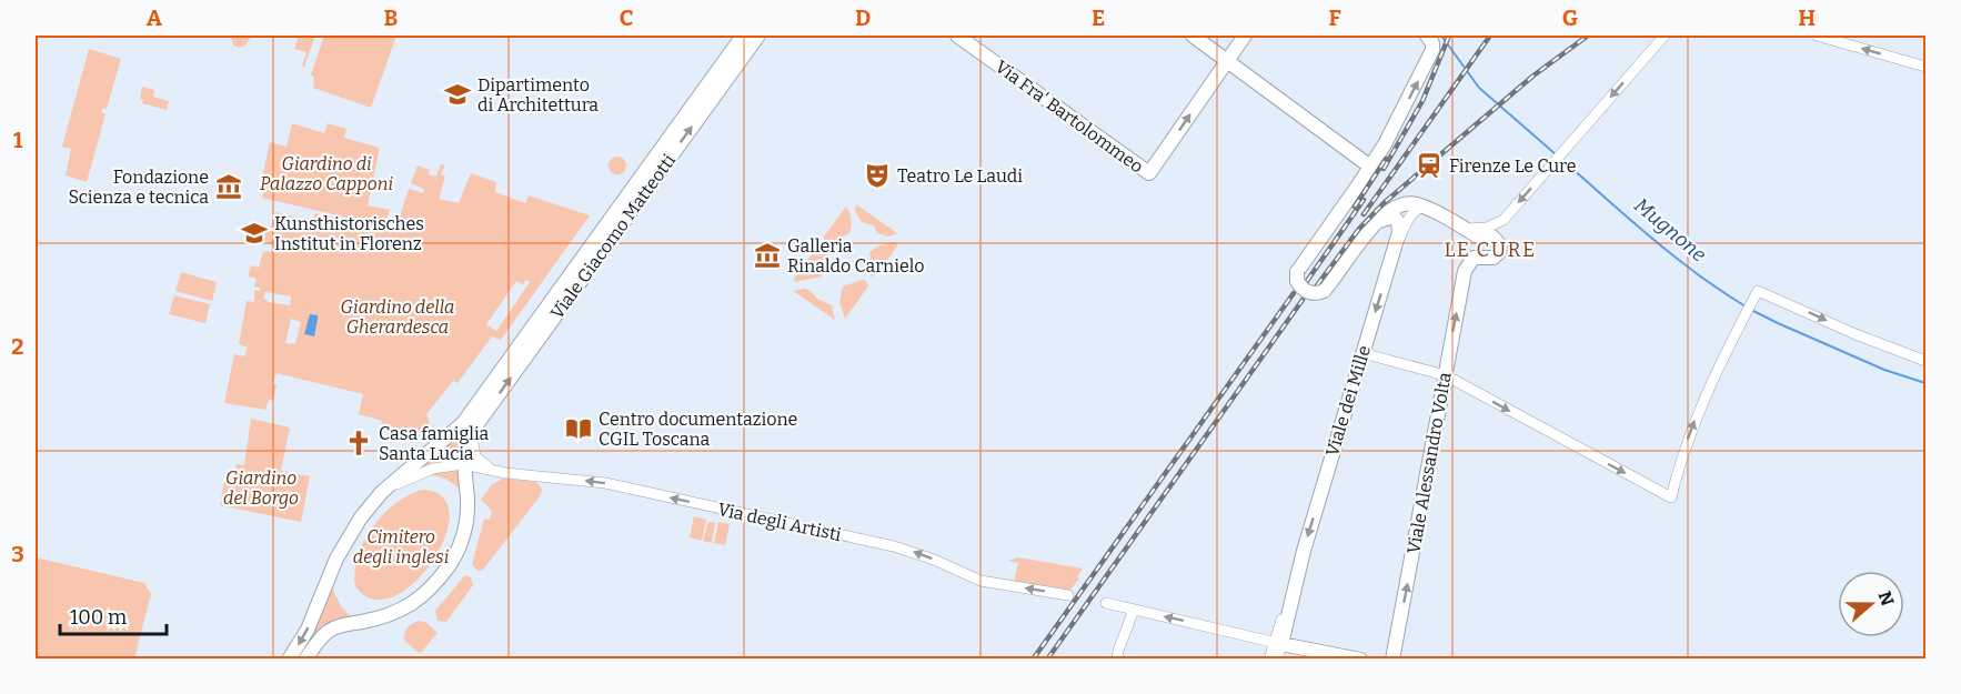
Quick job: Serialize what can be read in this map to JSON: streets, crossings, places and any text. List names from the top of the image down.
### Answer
{
  "streets": {
    "main road": [
      "Via Fra' Bartolommeo",
      "Viale Giacomo Matteotti",
      "Viale dei Mille",
      "Viale Alessandro Volta"
    ],
    "street": ["Via degli Artisti"]
  },
  "one_way": ["Viale dei Mille", "Viale Alessandro Volta", "Via degli Artisti"],
  "districts": ["LE CURE"],
  "water": ["Mugnone"],
  "parks": [
    "Giardino di Palazzo Capponi",
    "Giardino della Gherardesca",
    "Giardino del Borgo",
    "Cimitero degli inglesi"
  ],
  "places": {
    "school or university": ["Dipartimento di Architettura", "Kunsthistorisches Institut in Florenz"],
    "station": ["Firenze Le Cure"],
    "theatre": ["Teatro Le Laudi"],
    "museum": ["Fondazione Scienza e tecnica", "Galleria Rinaldo Carnielo"],
    "library": ["Centro documentazione CGIL Toscana"],
    "church": ["Casa famiglia Santa Lucia"]
  },
  "scale_bar": "100 m",
  "north": "right",
  "grid": {
    "columns": [
      "A",
      "B",
      "C",
      "D",
      "E",
      "F",
      "G",
      "H"
    ],
    "rows": ["1", "2", "3"]
  }
}
